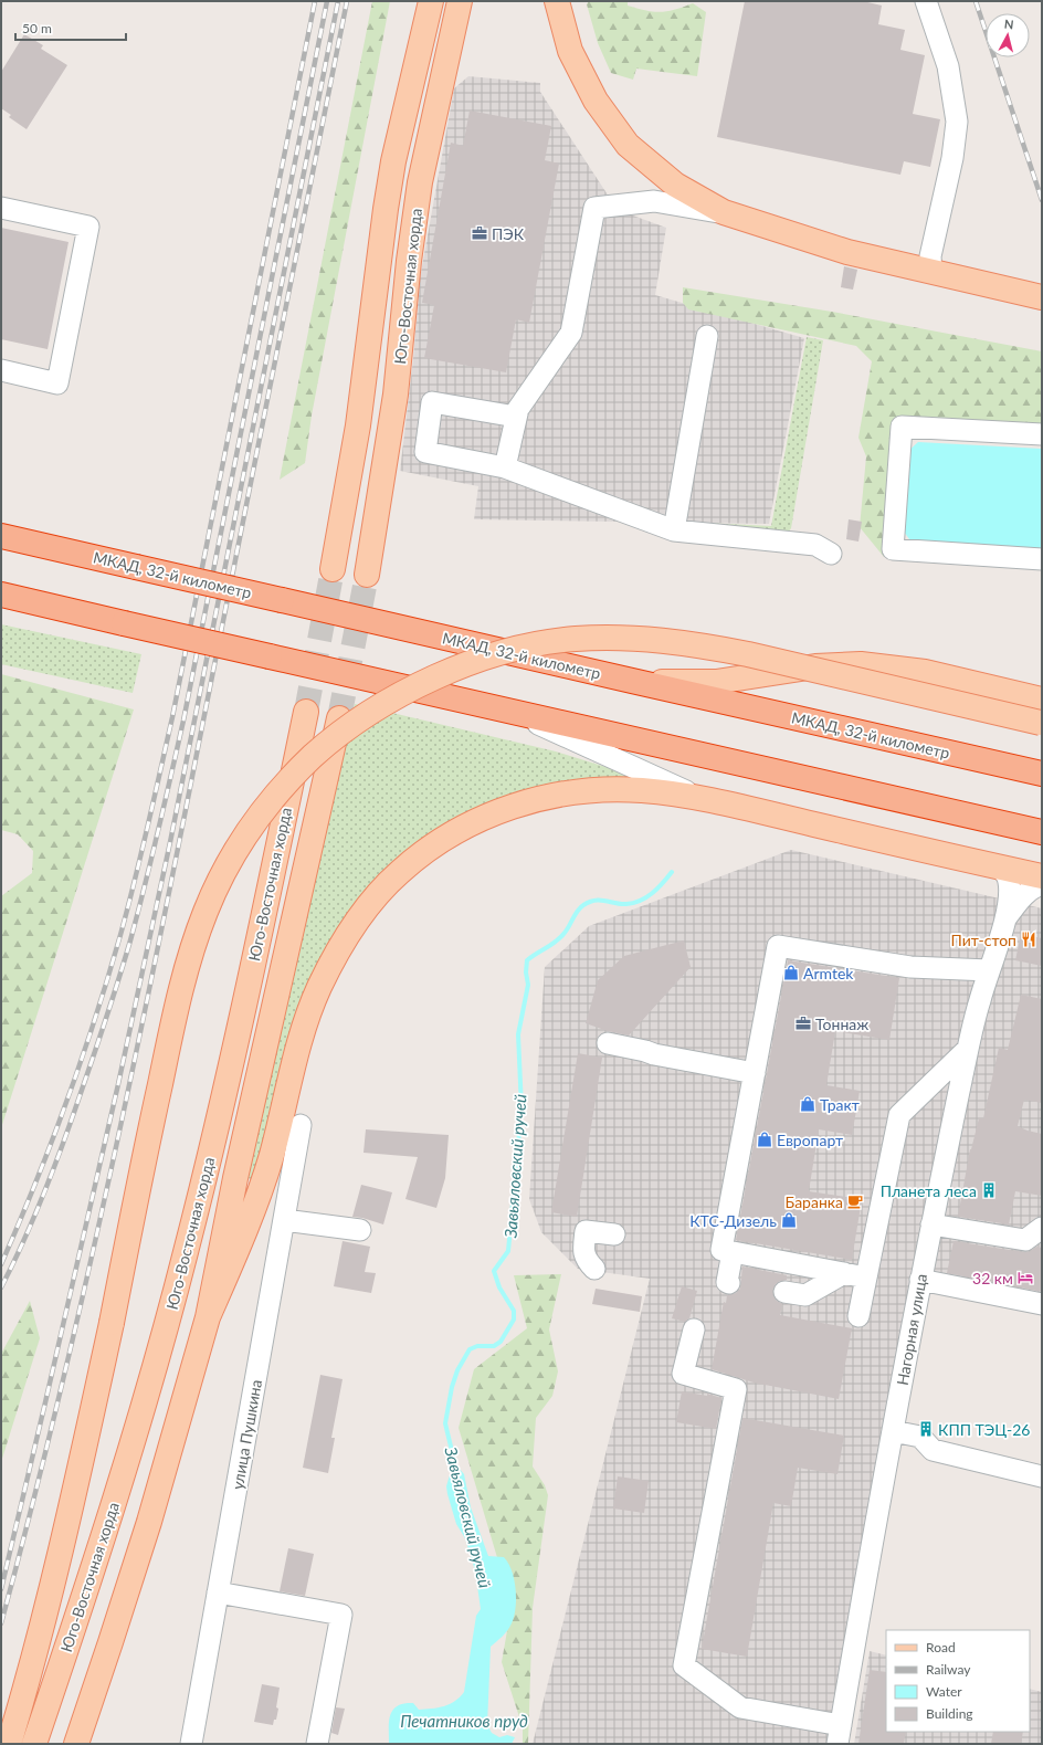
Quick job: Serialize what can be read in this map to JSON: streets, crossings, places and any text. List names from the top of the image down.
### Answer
{
  "streets": {
    "highway": ["МКАД, 32-й километр"],
    "main road": ["Юго-Восточная хорда"],
    "street": ["Нагорная улица", "улица Пушкина"]
  },
  "water": ["Завьяловский ручей", "Печатников пруд"],
  "places": {
    "office": ["ПЭК", "Тоннаж"],
    "restaurant": ["Пит-стоп"],
    "shop": [
      "Armtek",
      "Тракт",
      "Европарт",
      "КТС-Дизель"
    ],
    "building": ["Планета леса", "КПП ТЭЦ-26"],
    "cafe": ["Баранка"],
    "hotel": ["32 км"]
  },
  "legend": [
    "Road",
    "Railway",
    "Water",
    "Building"
  ],
  "scale_bar": "50 m",
  "north": "top"
}
